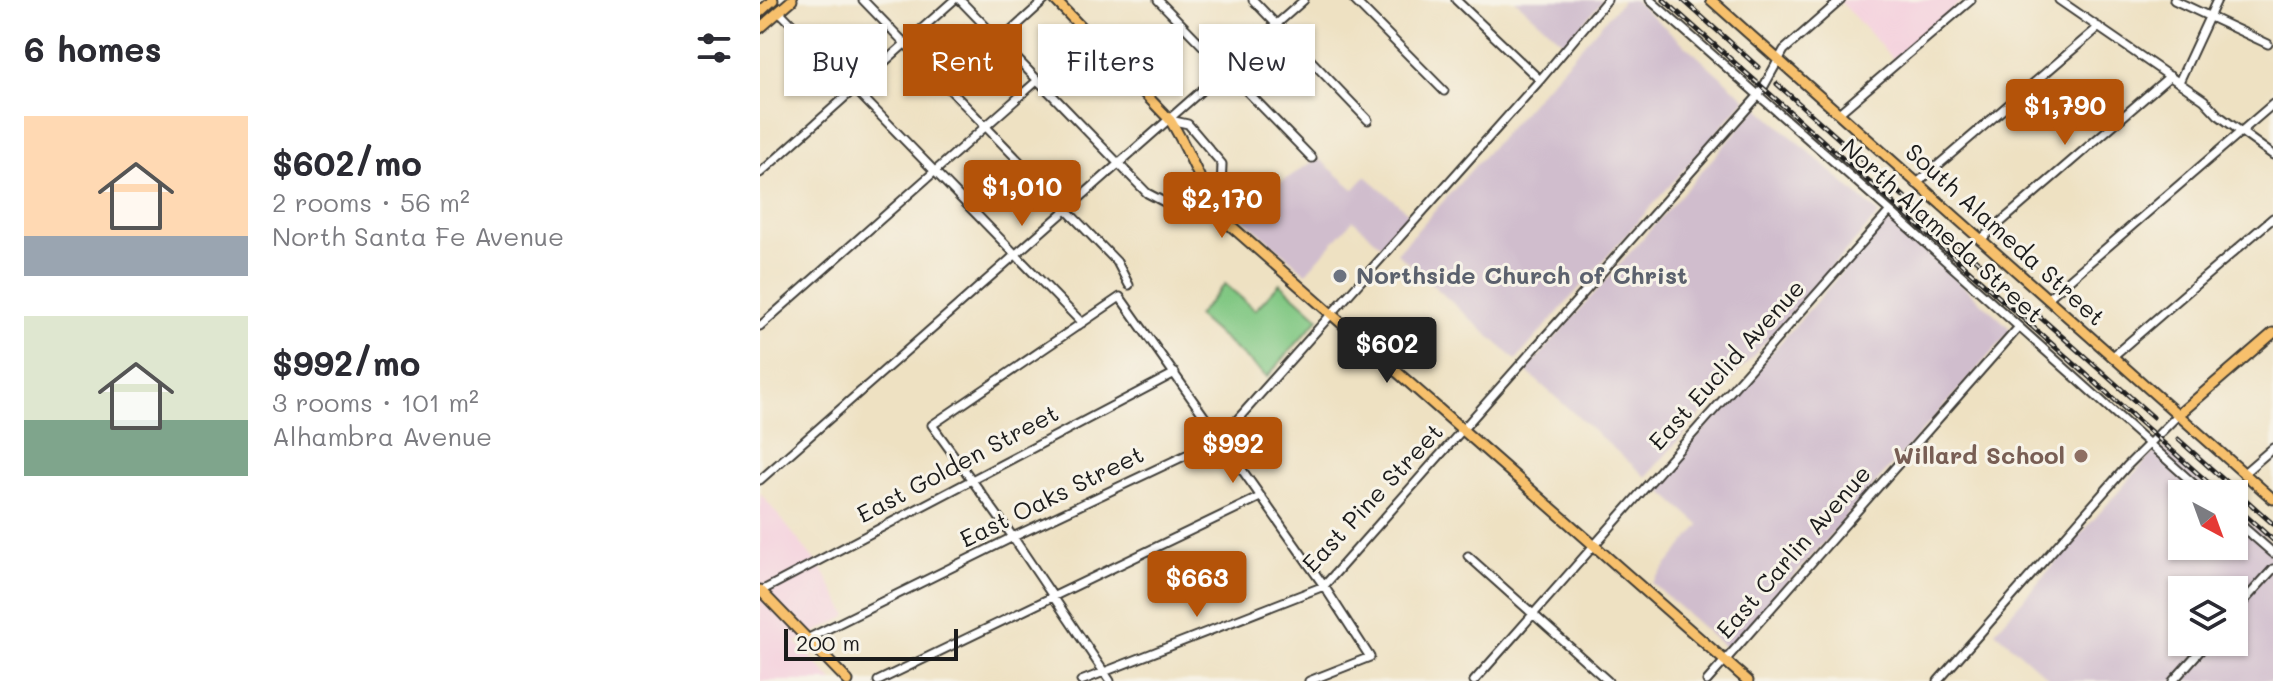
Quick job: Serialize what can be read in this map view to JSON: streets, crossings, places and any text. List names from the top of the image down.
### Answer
{
  "streets": {
    "main road": ["South Alameda Street"],
    "street": [
      "North Alameda Street",
      "East Euclid Avenue",
      "East Golden Street",
      "East Oaks Street",
      "East Pine Street",
      "East Carlin Avenue"
    ]
  },
  "crossings": [
    ["North Alameda Street", "East Euclid Avenue"],
    ["North Alameda Street", "East Pine Street"],
    ["North Alameda Street", "East Carlin Avenue"],
    ["South Alameda Street", "East Pine Street"]
  ],
  "places": ["Northside Church of Christ", "Willard School"],
  "scale_bar": "200 m",
  "north": "bottom right",
  "page": {
    "heading": "6 homes",
    "chip": [
      "Buy",
      "Rent",
      "Filters",
      "New"
    ],
    "price": [
      "$1,790",
      "$1,010",
      "$2,170",
      "$602",
      "$992",
      "$663"
    ],
    "list": [
      {
        "name": "$602/mo",
        "note": "2 rooms · 56 m² · North Santa Fe Avenue"
      },
      {
        "name": "$992/mo",
        "note": "3 rooms · 101 m² · Alhambra Avenue"
      }
    ],
    "scale": "200 m"
  }
}
